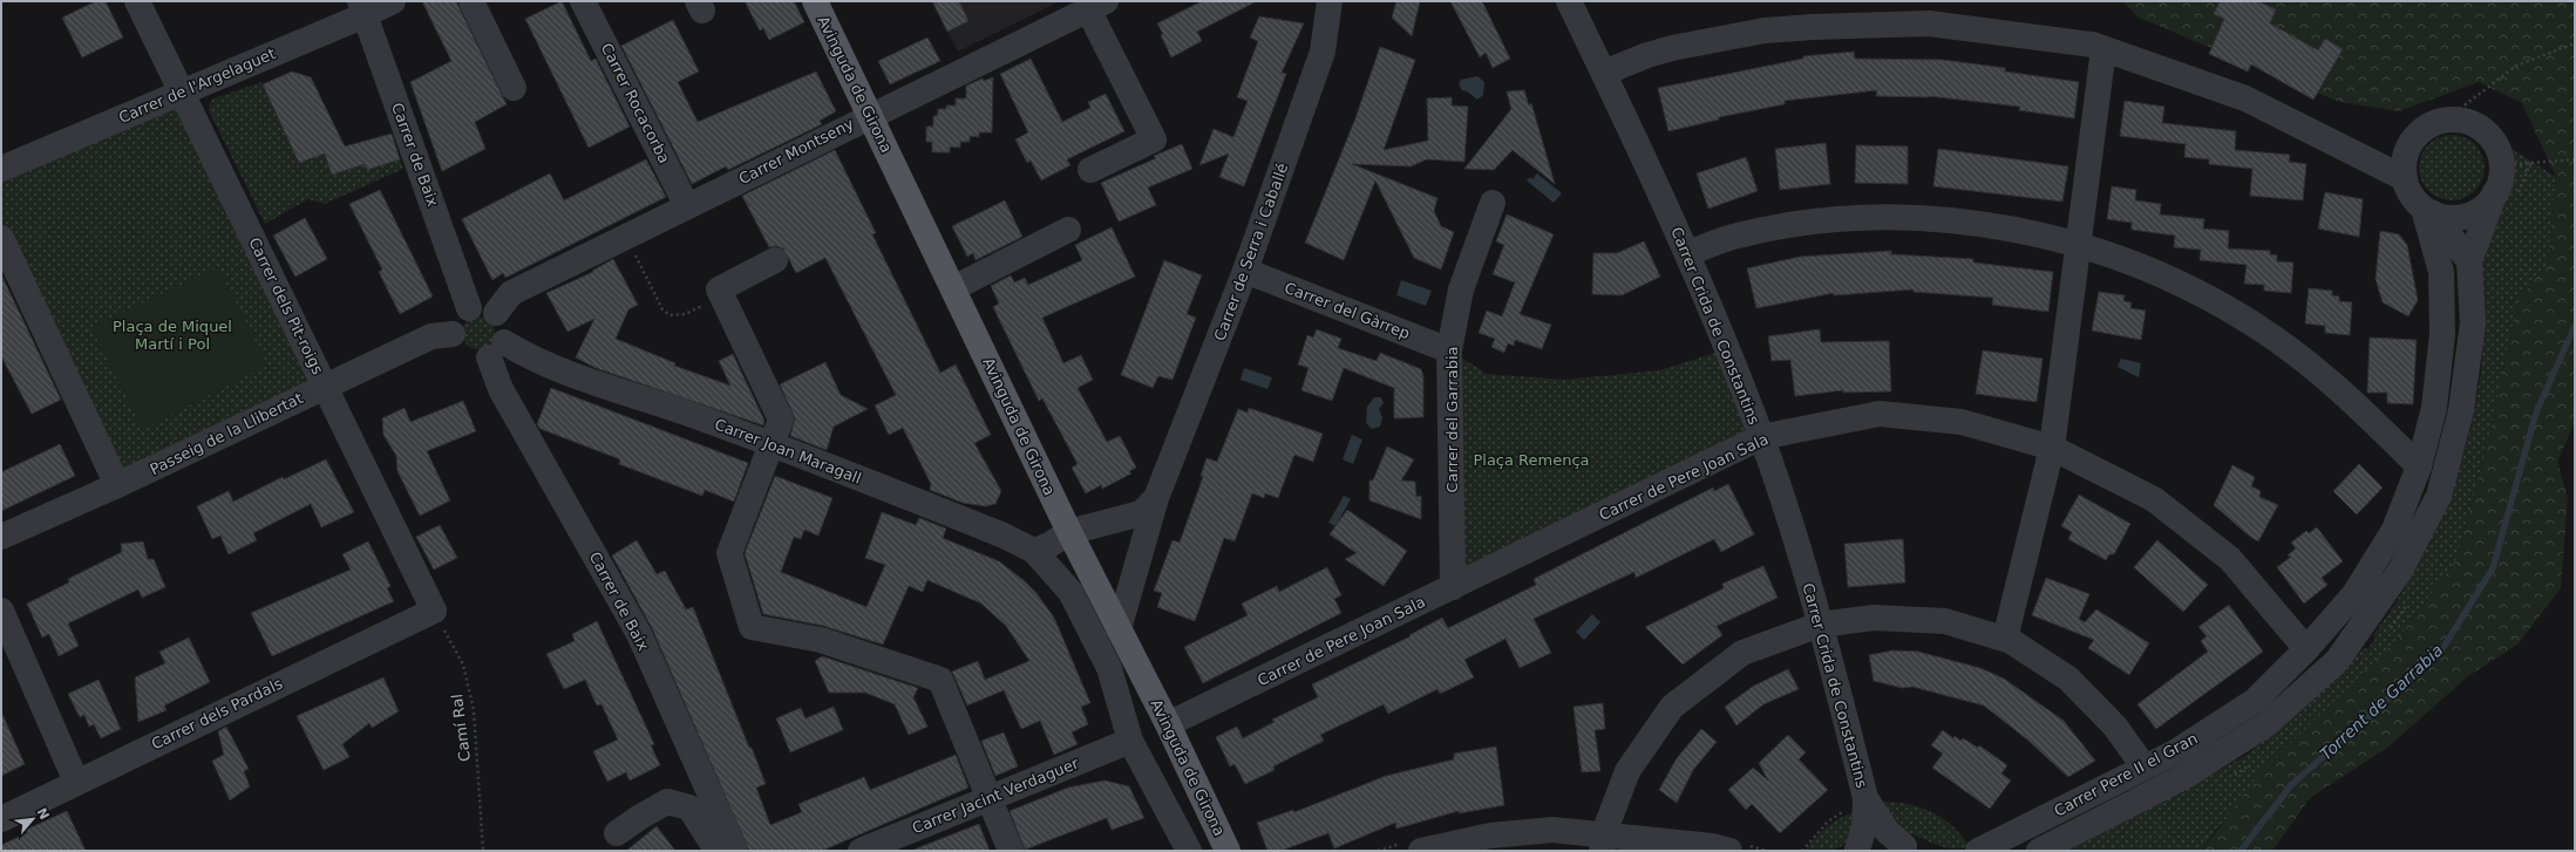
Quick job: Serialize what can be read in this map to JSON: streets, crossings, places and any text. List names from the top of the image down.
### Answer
{
  "streets": {
    "main road": ["Avinguda de Girona"],
    "street": [
      "Carrer de l'Argelaguet",
      "Carrer Rocacorba",
      "Carrer Montseny",
      "Carrer de Baix",
      "Carrer de Serra i Caballé",
      "Carrer dels Pit-roigs",
      "Carrer del Gàrrep",
      "Carrer Crida de Constantins",
      "Carrer del Garrabia",
      "Passeig de la Llibertat",
      "Carrer Joan Maragall",
      "Carrer de Pere Joan Sala",
      "Carrer dels Pardals",
      "Carrer Pere II el Gran",
      "Carrer Jacint Verdaguer"
    ],
    "path": ["Camí Ral"]
  },
  "crossings": [
    ["Avinguda de Girona", "Carrer Montseny"],
    ["Avinguda de Girona", "Carrer de Serra i Caballé"],
    ["Avinguda de Girona", "Carrer de Pere Joan Sala"],
    ["Carrer de l'Argelaguet", "Carrer de Baix"],
    ["Carrer de l'Argelaguet", "Carrer dels Pit-roigs"],
    ["Carrer Rocacorba", "Carrer Montseny"],
    ["Carrer Montseny", "Carrer de Baix"],
    ["Carrer Montseny", "Passeig de la Llibertat"],
    ["Carrer Montseny", "Carrer Joan Maragall"],
    ["Carrer de Baix", "Passeig de la Llibertat"],
    ["Carrer de Baix", "Carrer Joan Maragall"],
    ["Carrer de Serra i Caballé", "Carrer del Gàrrep"],
    ["Carrer dels Pit-roigs", "Passeig de la Llibertat"],
    ["Carrer dels Pit-roigs", "Carrer dels Pardals"],
    ["Carrer dels Pit-roigs", "Camí Ral"],
    ["Carrer del Gàrrep", "Carrer del Garrabia"],
    ["Carrer Crida de Constantins", "Carrer de Pere Joan Sala"],
    ["Carrer del Garrabia", "Carrer de Pere Joan Sala"],
    ["Passeig de la Llibertat", "Carrer Joan Maragall"],
    ["Carrer de Pere Joan Sala", "Carrer Pere II el Gran"],
    ["Carrer dels Pardals", "Camí Ral"]
  ],
  "water": ["Torrent de Garrabia"],
  "parks": ["Plaça de Miquel Martí i Pol", "Plaça Remença"],
  "north": "top right"
}
